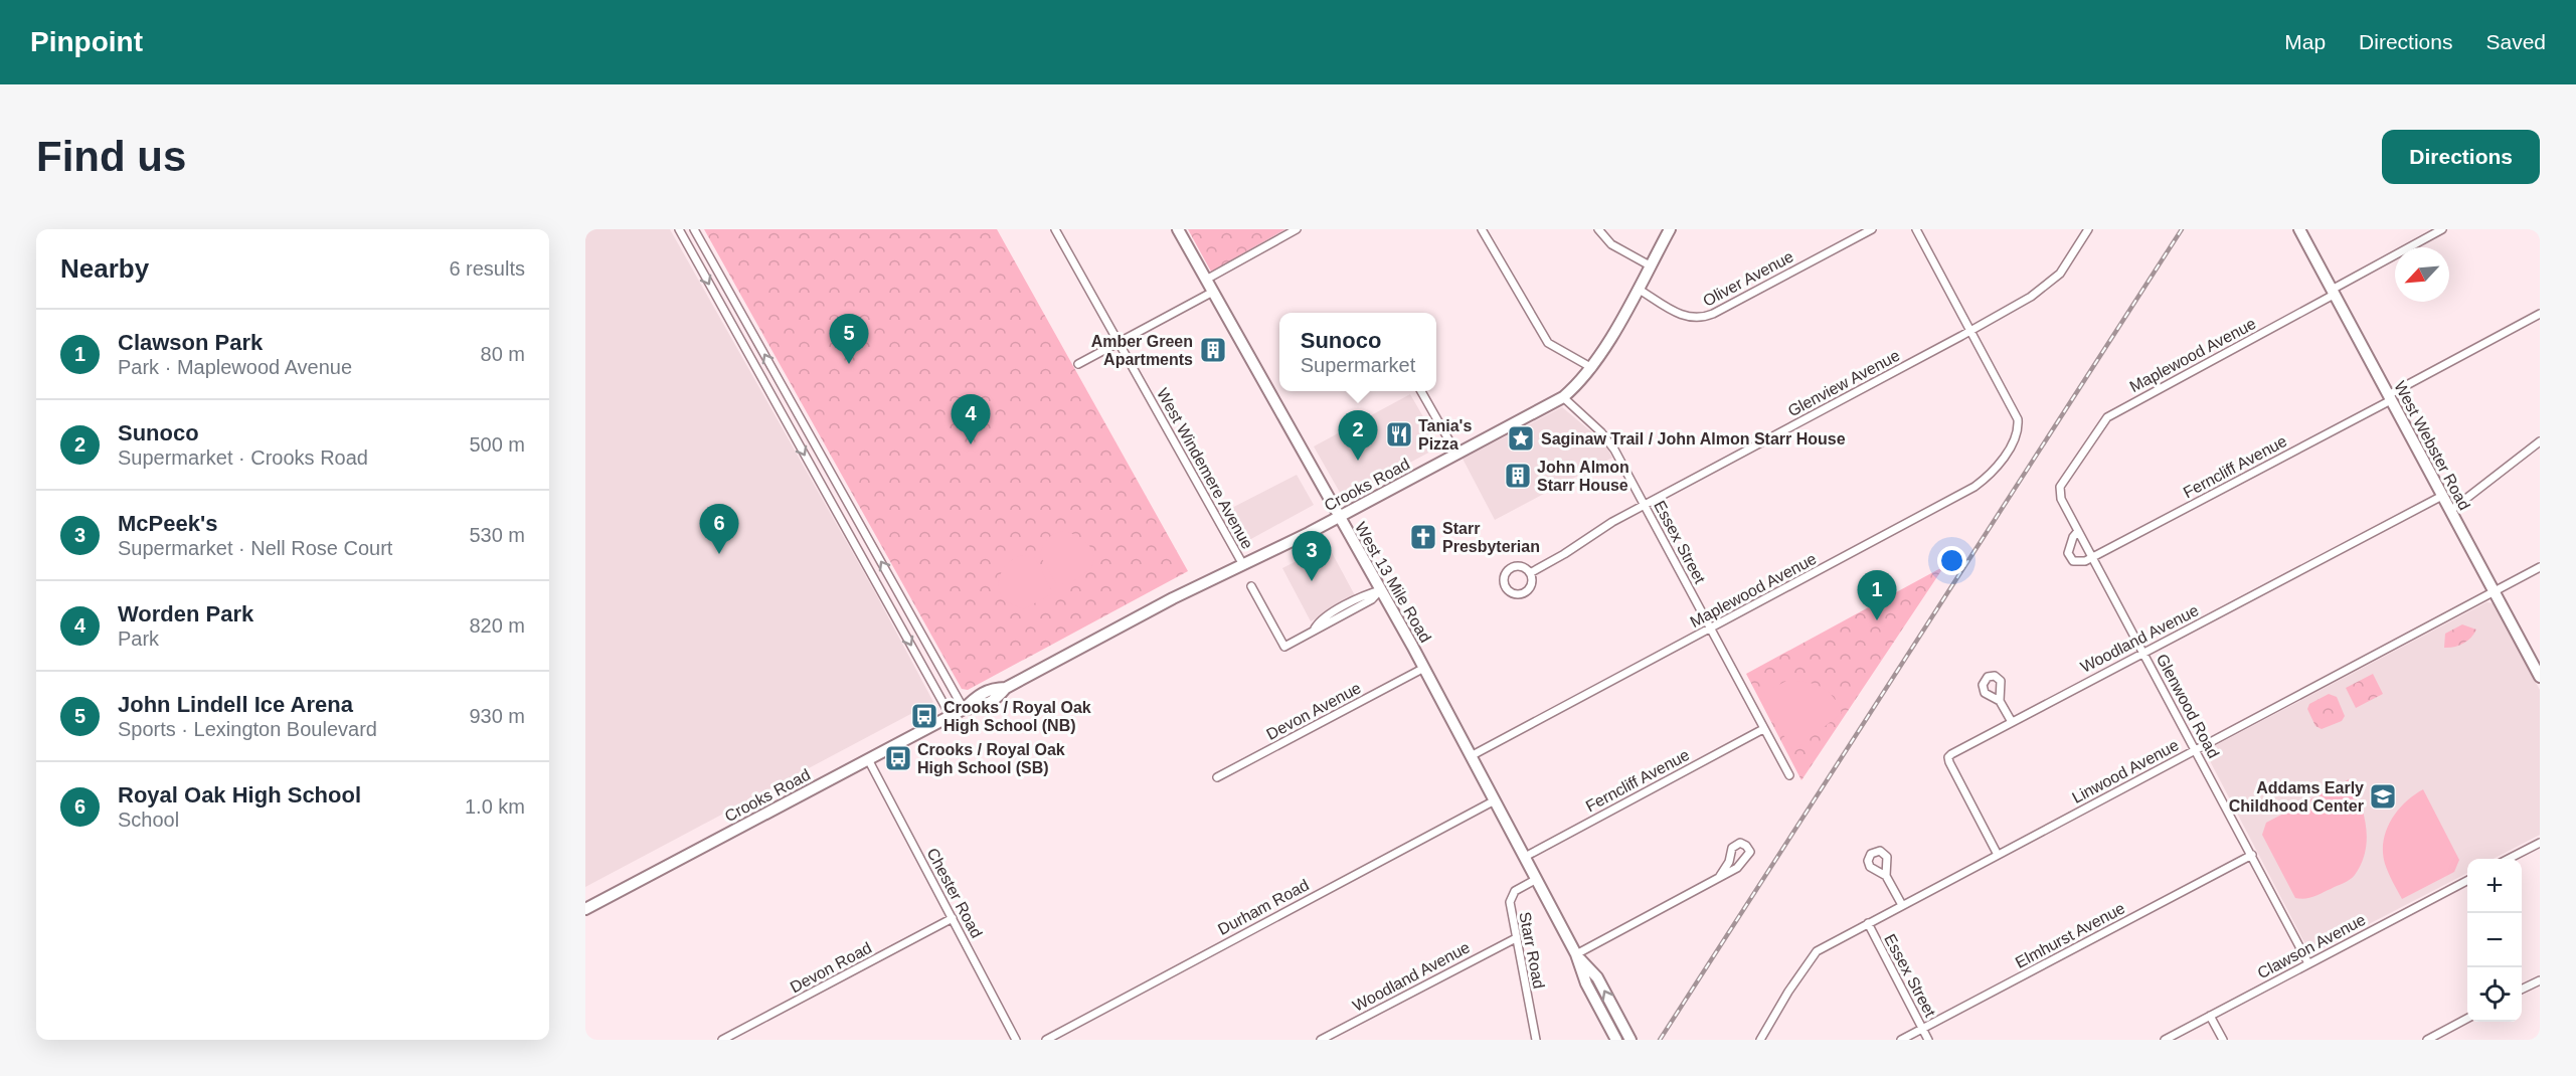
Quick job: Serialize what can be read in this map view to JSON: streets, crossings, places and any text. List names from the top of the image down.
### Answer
{
  "streets": {
    "main road": ["West Webster Road", "Crooks Road", "West 13 Mile Road"],
    "street": [
      "Oliver Avenue",
      "Maplewood Avenue",
      "Glenview Avenue",
      "Ferncliff Avenue",
      "West Windemere Avenue",
      "Essex Street",
      "Woodland Avenue",
      "Glenwood Road",
      "Devon Avenue",
      "Linwood Avenue",
      "Chester Road",
      "Durham Road",
      "Elmhurst Avenue",
      "Clawson Avenue",
      "Starr Road",
      "Devon Road"
    ]
  },
  "crossings": [
    ["Oliver Avenue", "Crooks Road"],
    ["Maplewood Avenue", "Glenview Avenue"],
    ["Maplewood Avenue", "West Webster Road"],
    ["Maplewood Avenue", "Essex Street"],
    ["Maplewood Avenue", "West 13 Mile Road"],
    ["Maplewood Avenue", "Glenwood Road"],
    ["Glenview Avenue", "Essex Street"],
    ["West Webster Road", "Ferncliff Avenue"],
    ["West Webster Road", "Woodland Avenue"],
    ["West Webster Road", "Linwood Avenue"],
    ["Ferncliff Avenue", "Essex Street"],
    ["Ferncliff Avenue", "West 13 Mile Road"],
    ["Ferncliff Avenue", "Glenwood Road"],
    ["West Windemere Avenue", "Crooks Road"],
    ["Crooks Road", "Essex Street"],
    ["Crooks Road", "West 13 Mile Road"],
    ["Crooks Road", "Chester Road"],
    ["Essex Street", "Linwood Avenue"],
    ["Essex Street", "Elmhurst Avenue"],
    ["West 13 Mile Road", "Devon Avenue"],
    ["West 13 Mile Road", "Durham Road"],
    ["West 13 Mile Road", "Starr Road"],
    ["Woodland Avenue", "Glenwood Road"],
    ["Woodland Avenue", "Linwood Avenue"],
    ["Woodland Avenue", "Starr Road"],
    ["Glenwood Road", "Linwood Avenue"],
    ["Glenwood Road", "Elmhurst Avenue"],
    ["Glenwood Road", "Clawson Avenue"],
    ["Chester Road", "Devon Road"]
  ],
  "places": {
    "building": ["Amber Green Apartments", "John Almon Starr House"],
    "restaurant": ["Tania's Pizza"],
    "place": ["Saginaw Trail / John Almon Starr House"],
    "church": ["Starr Presbyterian"],
    "bus stop": ["Crooks / Royal Oak High School (NB)", "Crooks / Royal Oak High School (SB)"],
    "school or university": ["Addams Early Childhood Center"]
  },
  "north": "bottom left",
  "page": {
    "header": "Pinpoint",
    "nav": ["Map", "Directions", "Saved"],
    "buttons": "Directions",
    "title": "Find us",
    "heading": ["Nearby", "6 results"],
    "list": [
      {
        "mark": "1",
        "name": "Clawson Park",
        "note": "Park · Maplewood Avenue",
        "value": "80 m"
      },
      {
        "mark": "2",
        "name": "Sunoco",
        "note": "Supermarket · Crooks Road",
        "value": "500 m"
      },
      {
        "mark": "3",
        "name": "McPeek's",
        "note": "Supermarket · Nell Rose Court",
        "value": "530 m"
      },
      {
        "mark": "4",
        "name": "Worden Park",
        "note": "Park",
        "value": "820 m"
      },
      {
        "mark": "5",
        "name": "John Lindell Ice Arena",
        "note": "Sports · Lexington Boulevard",
        "value": "930 m"
      },
      {
        "mark": "6",
        "name": "Royal Oak High School",
        "note": "School",
        "value": "1.0 km"
      }
    ],
    "popup": ["Sunoco", "Supermarket"],
    "pins": [
      "5",
      "4",
      "2",
      "6",
      "3",
      "1"
    ],
    "map_buttons": ["+", "−"]
  }
}
